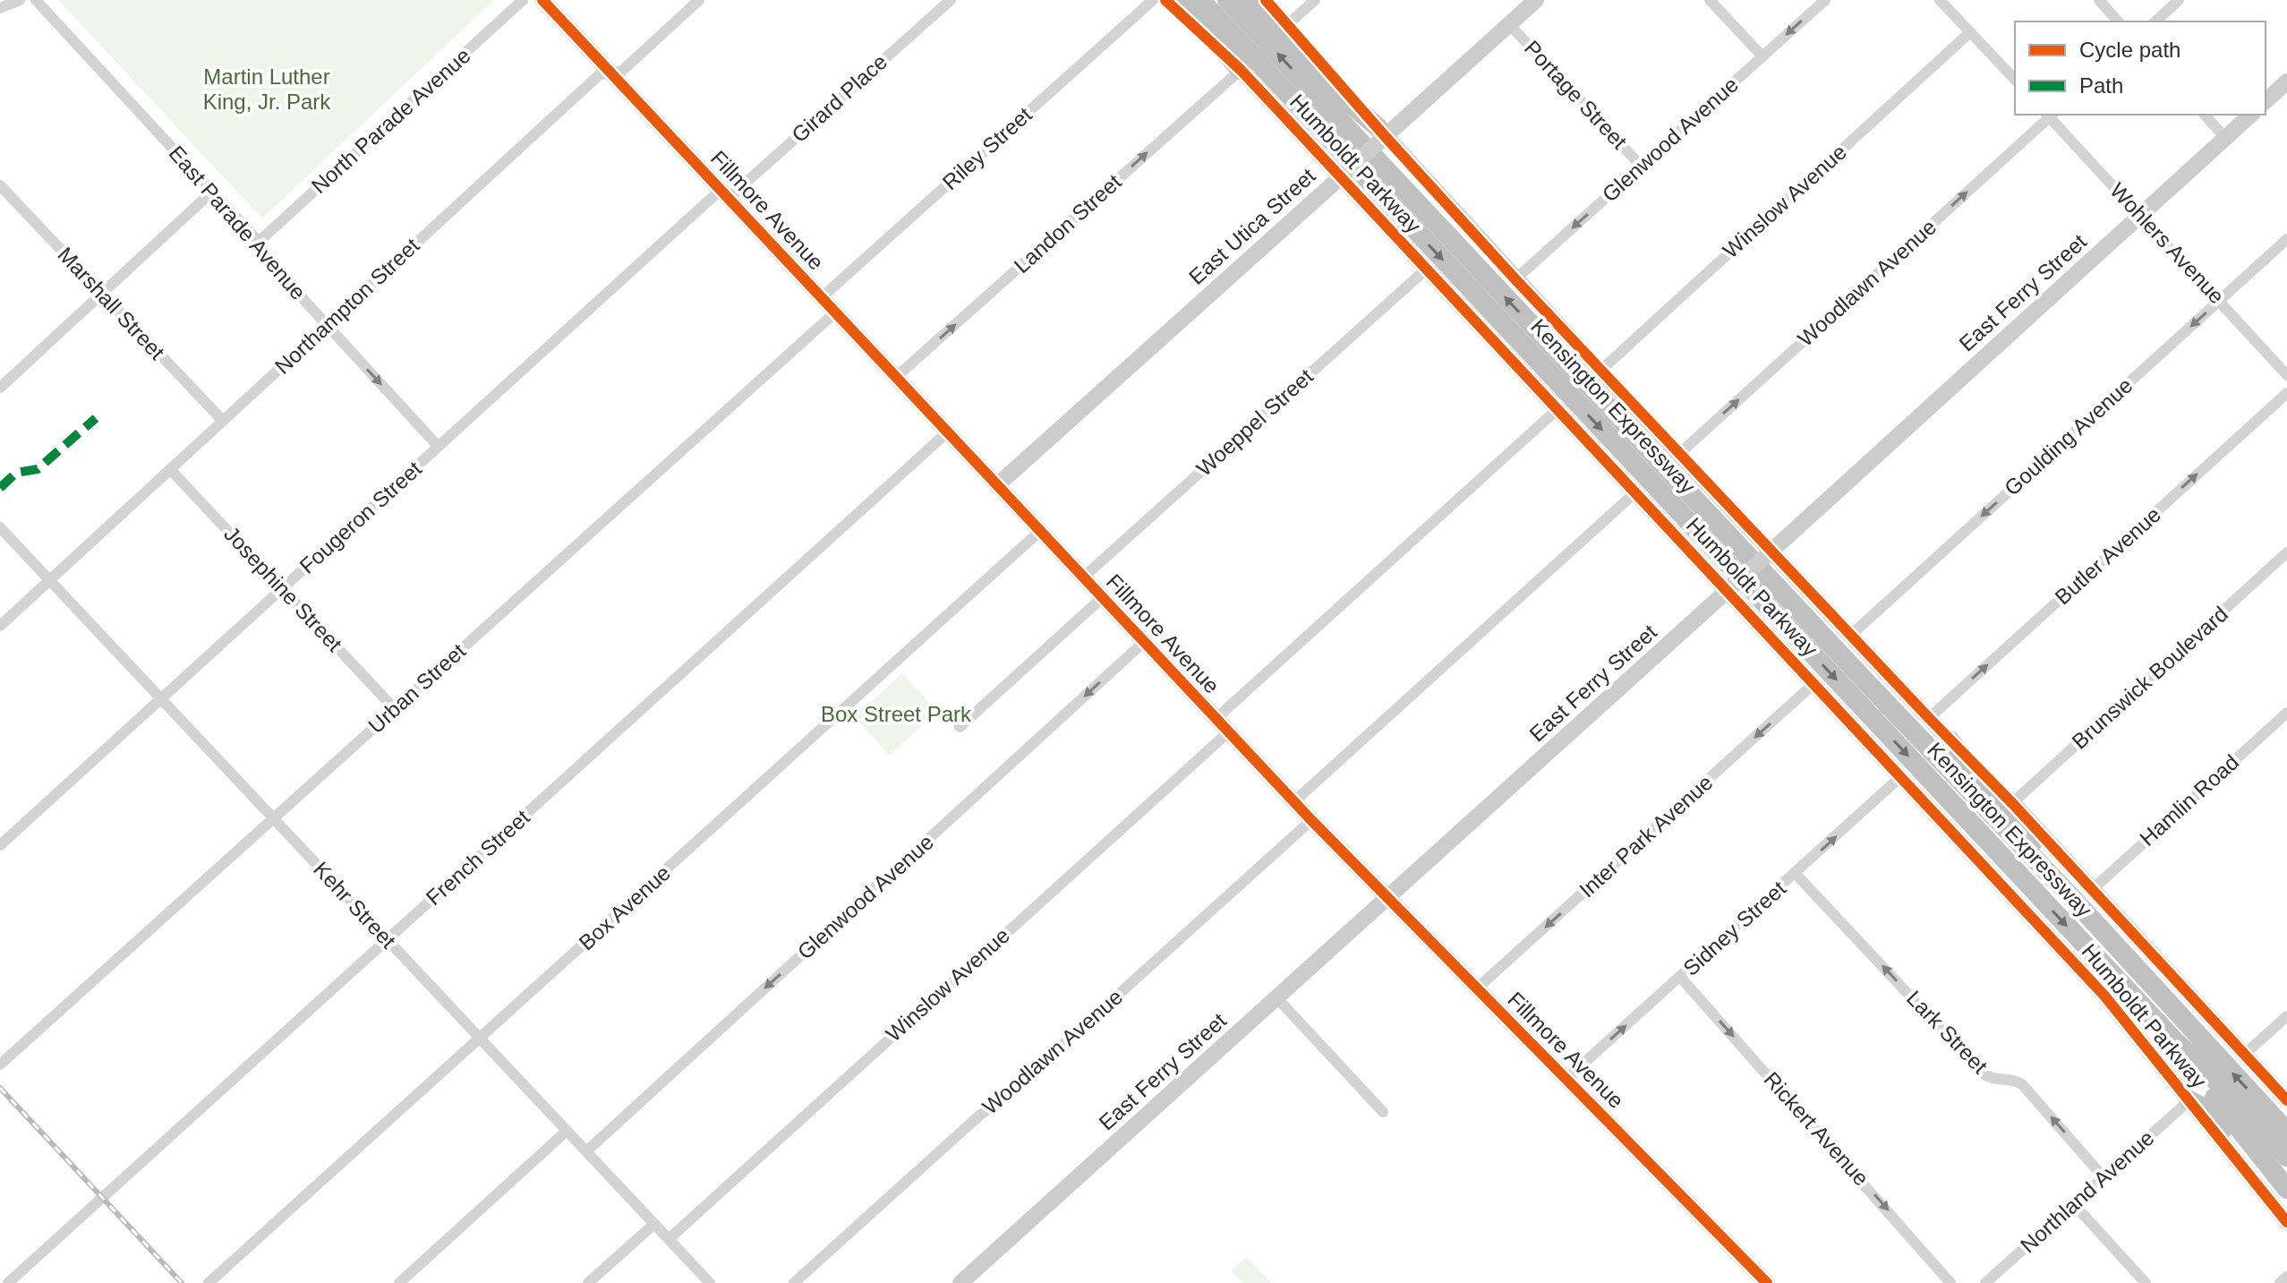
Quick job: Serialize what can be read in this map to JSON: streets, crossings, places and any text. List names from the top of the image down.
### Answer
{
  "streets": {
    "highway": ["Kensington Expressway"],
    "street": [
      "Portage Street",
      "Girard Place",
      "North Parade Avenue",
      "Glenwood Avenue",
      "Riley Street",
      "Humboldt Parkway",
      "Winslow Avenue",
      "Fillmore Avenue",
      "East Parade Avenue",
      "Landon Street",
      "East Utica Street",
      "Wohlers Avenue",
      "Woodlawn Avenue",
      "East Ferry Street",
      "Marshall Street",
      "Northampton Street",
      "Woeppel Street",
      "Goulding Avenue",
      "Fougeron Street",
      "Butler Avenue",
      "Josephine Street",
      "Brunswick Boulevard",
      "Urban Street",
      "Hamlin Road",
      "Inter Park Avenue",
      "French Street",
      "Kehr Street",
      "Box Avenue",
      "Sidney Street",
      "Lark Street",
      "Rickert Avenue",
      "Northland Avenue"
    ]
  },
  "crossings": [
    ["Portage Street", "Glenwood Avenue"],
    ["Portage Street", "East Utica Street"],
    ["Girard Place", "Fillmore Avenue"],
    ["Girard Place", "Fougeron Street"],
    ["North Parade Avenue", "East Parade Avenue"],
    ["Glenwood Avenue", "Humboldt Parkway"],
    ["Glenwood Avenue", "Fillmore Avenue"],
    ["Glenwood Avenue", "Kehr Street"],
    ["Riley Street", "Fillmore Avenue"],
    ["Humboldt Parkway", "Winslow Avenue"],
    ["Humboldt Parkway", "Landon Street"],
    ["Humboldt Parkway", "East Utica Street"],
    ["Humboldt Parkway", "Woodlawn Avenue"],
    ["Humboldt Parkway", "East Ferry Street"],
    ["Humboldt Parkway", "Woeppel Street"],
    ["Humboldt Parkway", "Goulding Avenue"],
    ["Humboldt Parkway", "Butler Avenue"],
    ["Humboldt Parkway", "Brunswick Boulevard"],
    ["Humboldt Parkway", "Hamlin Road"],
    ["Humboldt Parkway", "Inter Park Avenue"],
    ["Humboldt Parkway", "Sidney Street"],
    ["Humboldt Parkway", "Northland Avenue"],
    ["Winslow Avenue", "Fillmore Avenue"],
    ["Winslow Avenue", "Kehr Street"],
    ["Fillmore Avenue", "Landon Street"],
    ["Fillmore Avenue", "East Utica Street"],
    ["Fillmore Avenue", "Woodlawn Avenue"],
    ["Fillmore Avenue", "East Ferry Street"],
    ["Fillmore Avenue", "Northampton Street"],
    ["Fillmore Avenue", "Woeppel Street"],
    ["Fillmore Avenue", "Fougeron Street"],
    ["Fillmore Avenue", "Urban Street"],
    ["Fillmore Avenue", "Inter Park Avenue"],
    ["Fillmore Avenue", "French Street"],
    ["Fillmore Avenue", "Box Avenue"],
    ["Fillmore Avenue", "Sidney Street"],
    ["East Parade Avenue", "Northampton Street"],
    ["East Parade Avenue", "Fougeron Street"],
    ["Wohlers Avenue", "Woodlawn Avenue"],
    ["Wohlers Avenue", "East Ferry Street"],
    ["Wohlers Avenue", "Goulding Avenue"],
    ["Marshall Street", "Northampton Street"],
    ["Northampton Street", "Josephine Street"],
    ["Northampton Street", "Kehr Street"],
    ["Fougeron Street", "Josephine Street"],
    ["Fougeron Street", "Kehr Street"],
    ["Josephine Street", "Urban Street"],
    ["Urban Street", "Kehr Street"],
    ["French Street", "Kehr Street"],
    ["Kehr Street", "Box Avenue"],
    ["Sidney Street", "Lark Street"],
    ["Sidney Street", "Rickert Avenue"],
    ["Lark Street", "Northland Avenue"]
  ],
  "one_way": [
    "Glenwood Avenue",
    "Landon Street",
    "Woodlawn Avenue",
    "Goulding Avenue",
    "Butler Avenue",
    "Inter Park Avenue",
    "Sidney Street",
    "Lark Street",
    "Rickert Avenue"
  ],
  "parks": ["Martin Luther King, Jr. Park", "Box Street Park"],
  "legend": ["Cycle path", "Path"]
}
